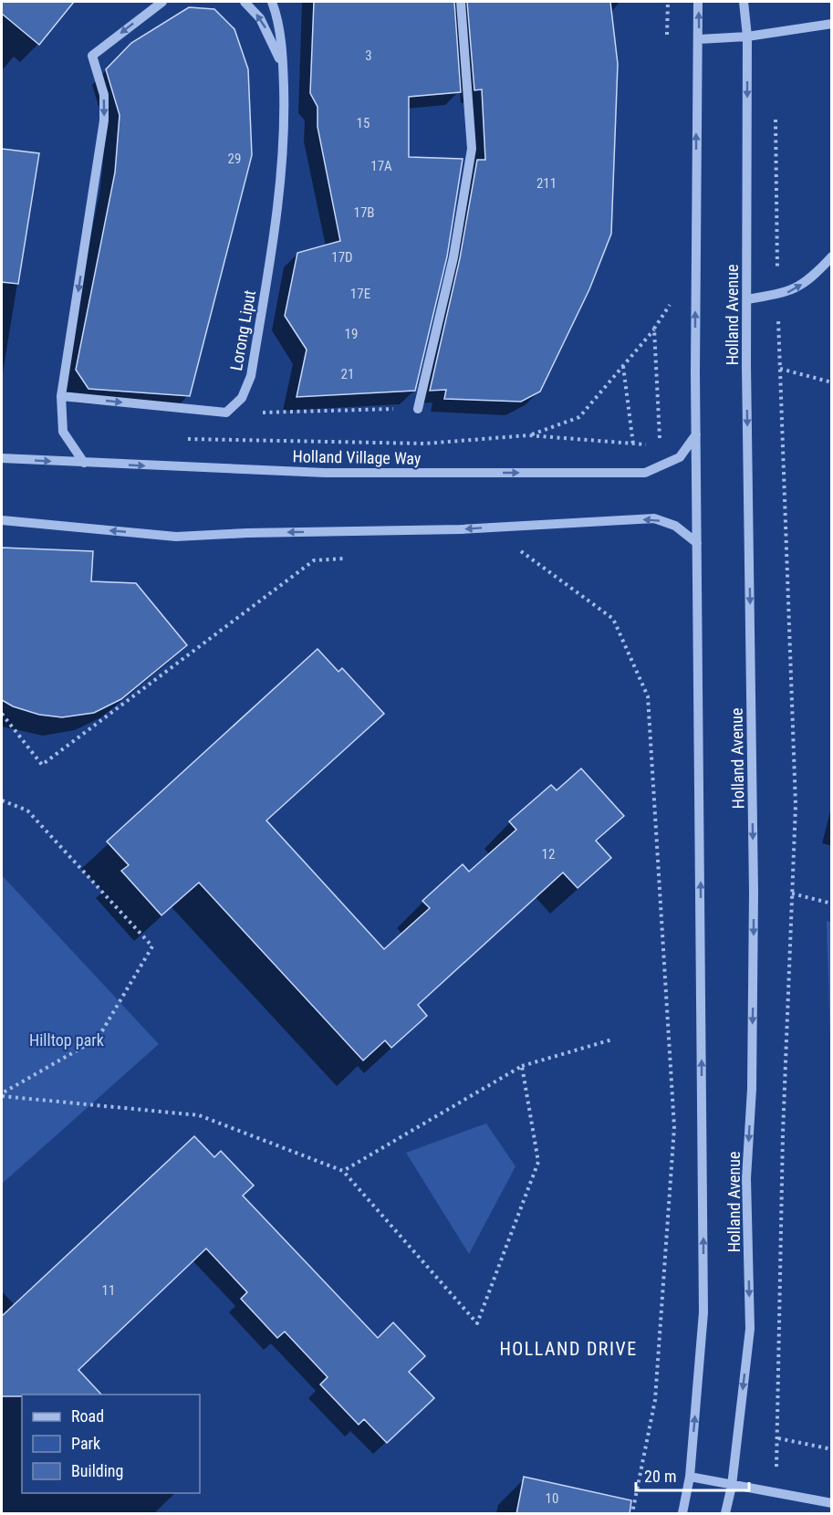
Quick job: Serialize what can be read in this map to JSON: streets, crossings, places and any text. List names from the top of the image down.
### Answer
{
  "streets": {
    "street": ["Holland Avenue", "Lorong Liput", "Holland Village Way"]
  },
  "crossings": [
    ["Holland Avenue", "Holland Village Way"]
  ],
  "districts": ["HOLLAND DRIVE"],
  "parks": ["Hilltop park"],
  "house_numbers": [
    "3",
    "15",
    "29",
    "17A",
    "211",
    "17B",
    "17D",
    "17E",
    "19",
    "21",
    "12",
    "11",
    "10"
  ],
  "legend": ["Road", "Park", "Building"],
  "scale_bar": "20 m"
}
